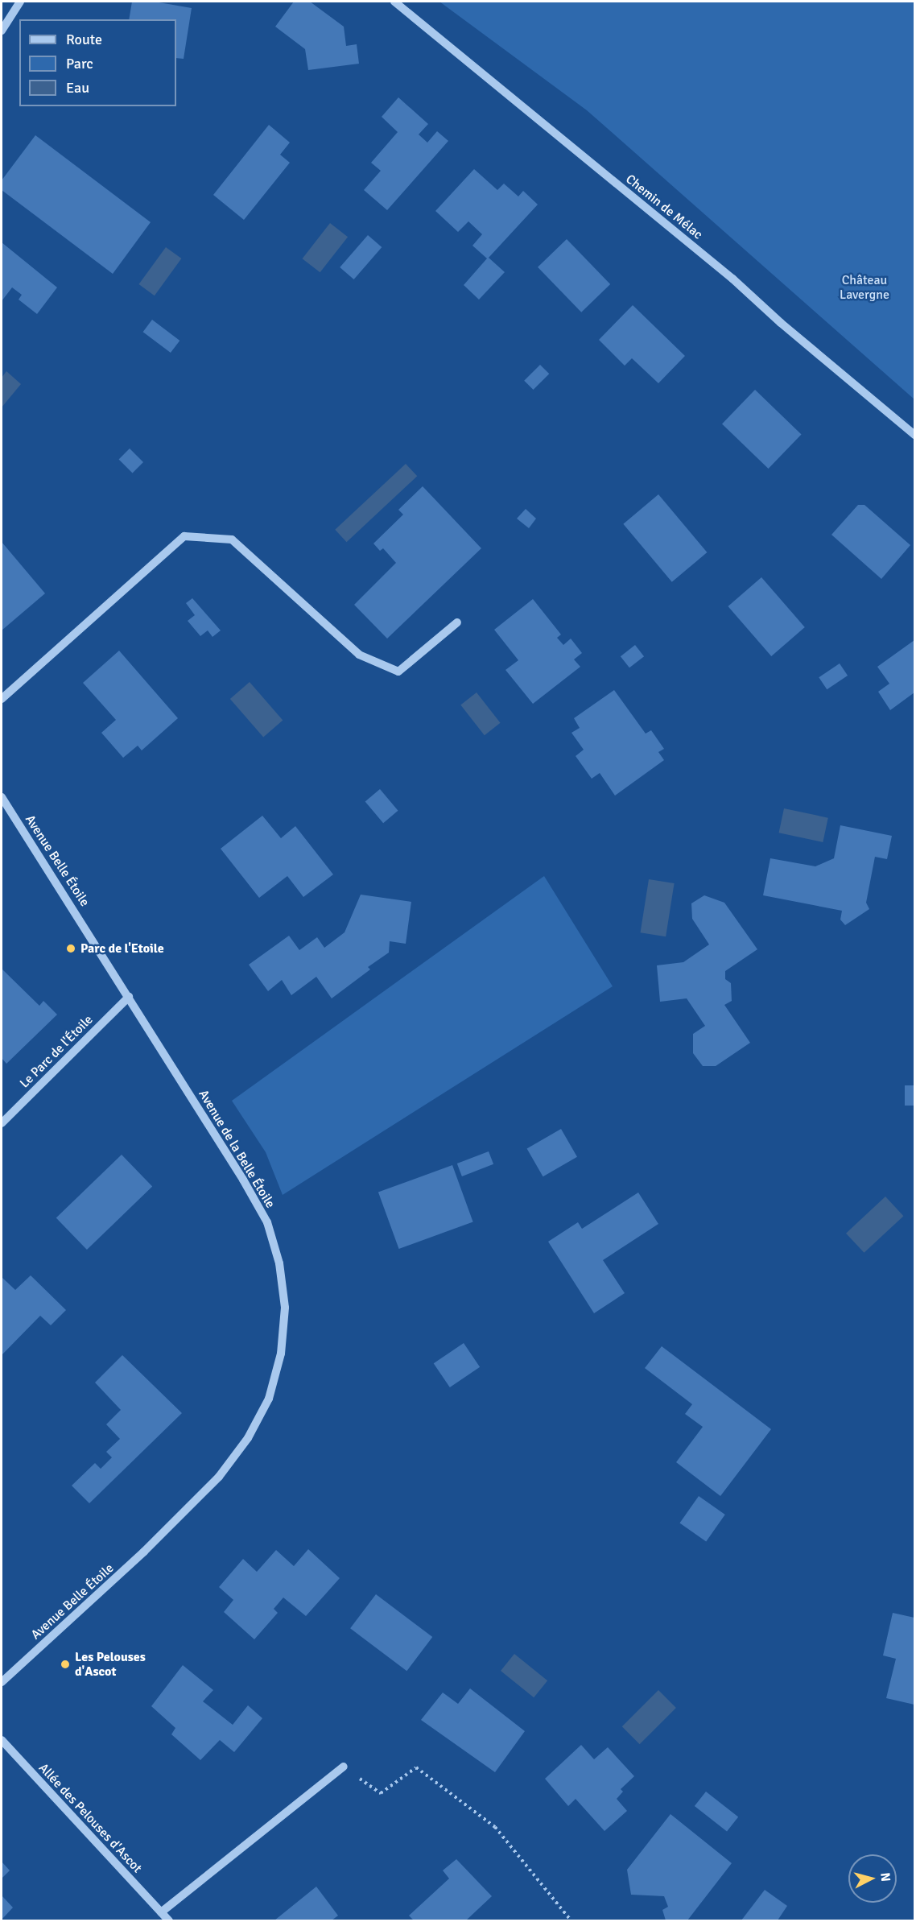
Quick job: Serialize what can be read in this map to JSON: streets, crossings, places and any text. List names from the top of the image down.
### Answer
{
  "streets": {
    "street": [
      "Chemin de Mélac",
      "Avenue Belle Étoile",
      "Le Parc de l'Étoile",
      "Avenue de la Belle Étoile",
      "Allée des Pelouses d'Ascot"
    ]
  },
  "crossings": [
    ["Avenue Belle Étoile", "Avenue de la Belle Étoile"],
    ["Le Parc de l'Étoile", "Avenue de la Belle Étoile"]
  ],
  "parks": ["Château Lavergne"],
  "places": ["Parc de l'Etoile", "Les Pelouses d'Ascot"],
  "legend": ["Route", "Parc", "Eau"],
  "north": "right"
}
